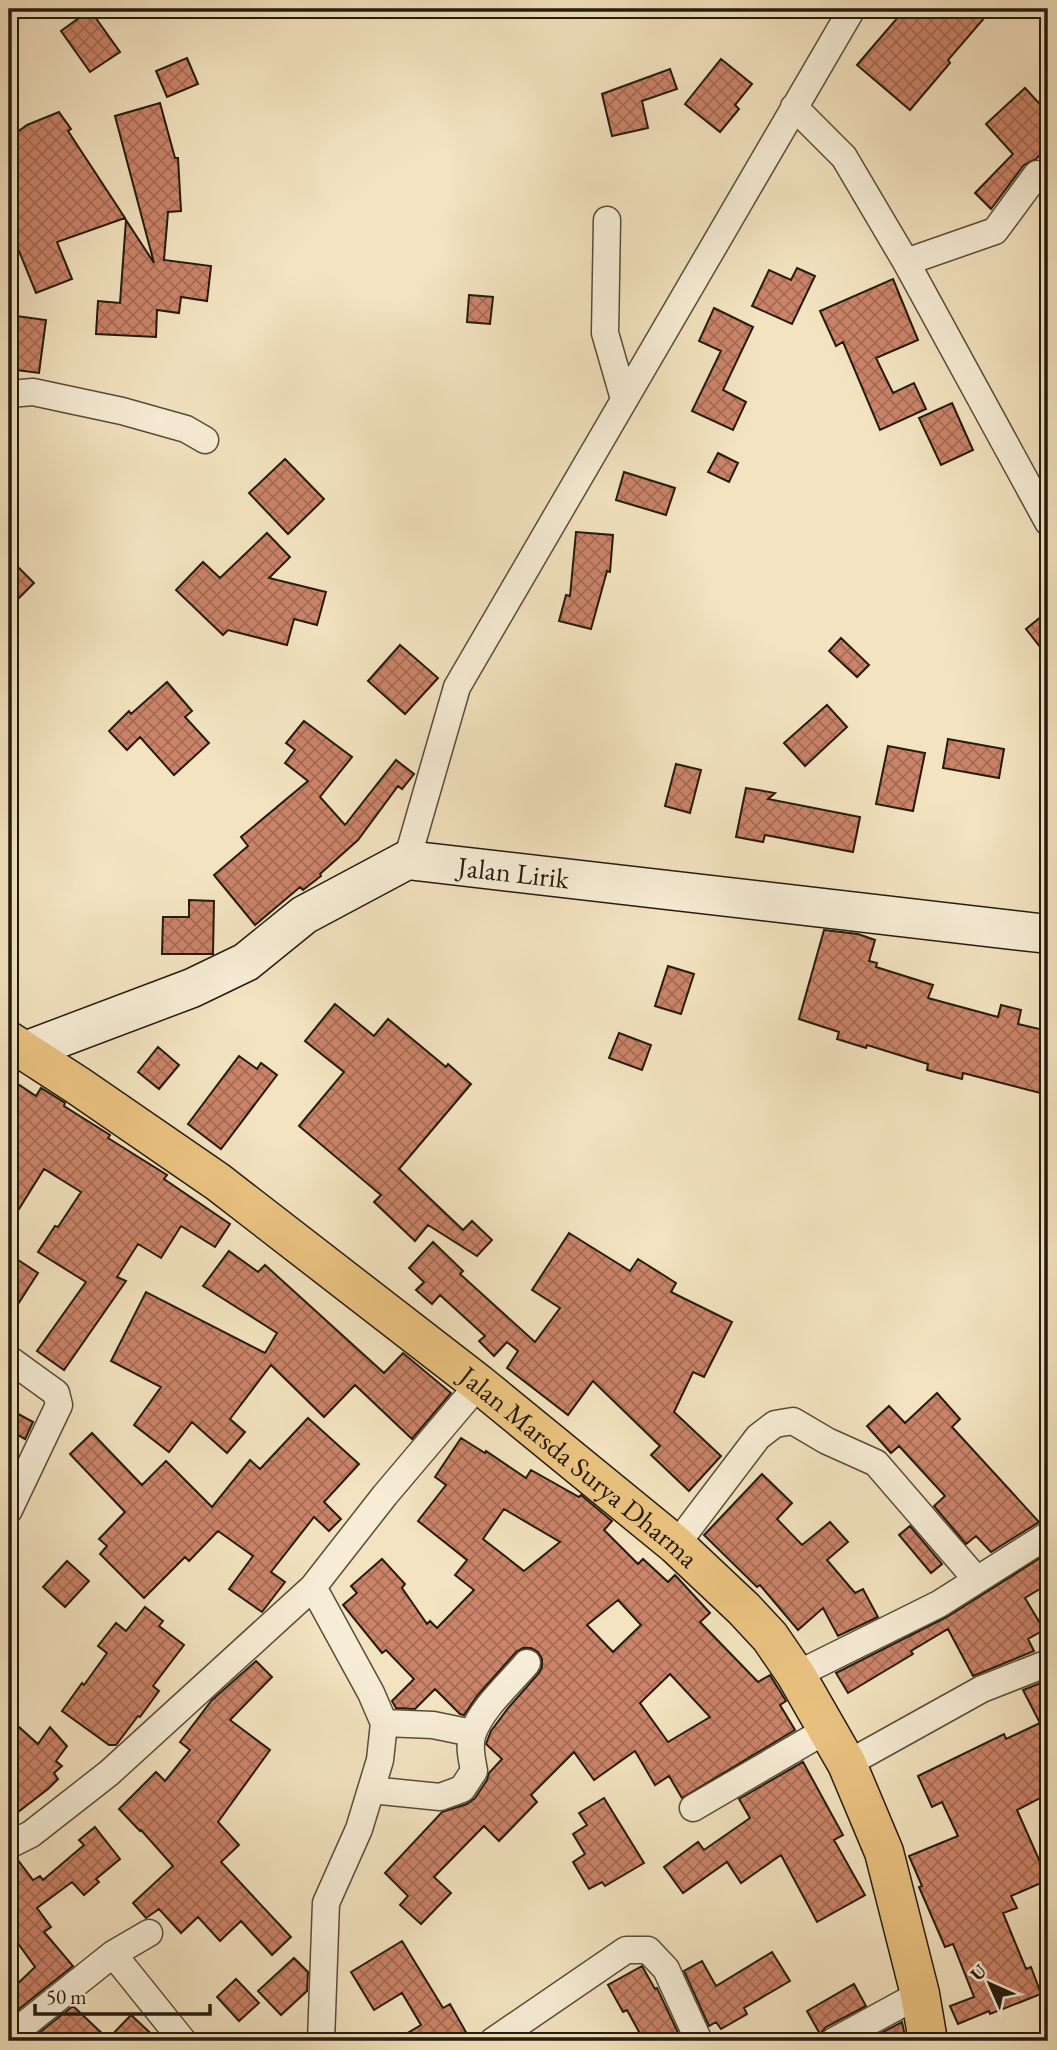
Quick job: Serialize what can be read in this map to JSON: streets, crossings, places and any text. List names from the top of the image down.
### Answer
{
  "streets": {
    "highway": ["Jalan Marsda Surya Dharma"],
    "main road": ["Jalan Lirik"]
  },
  "scale_bar": "50 m",
  "north": "top left"
}
